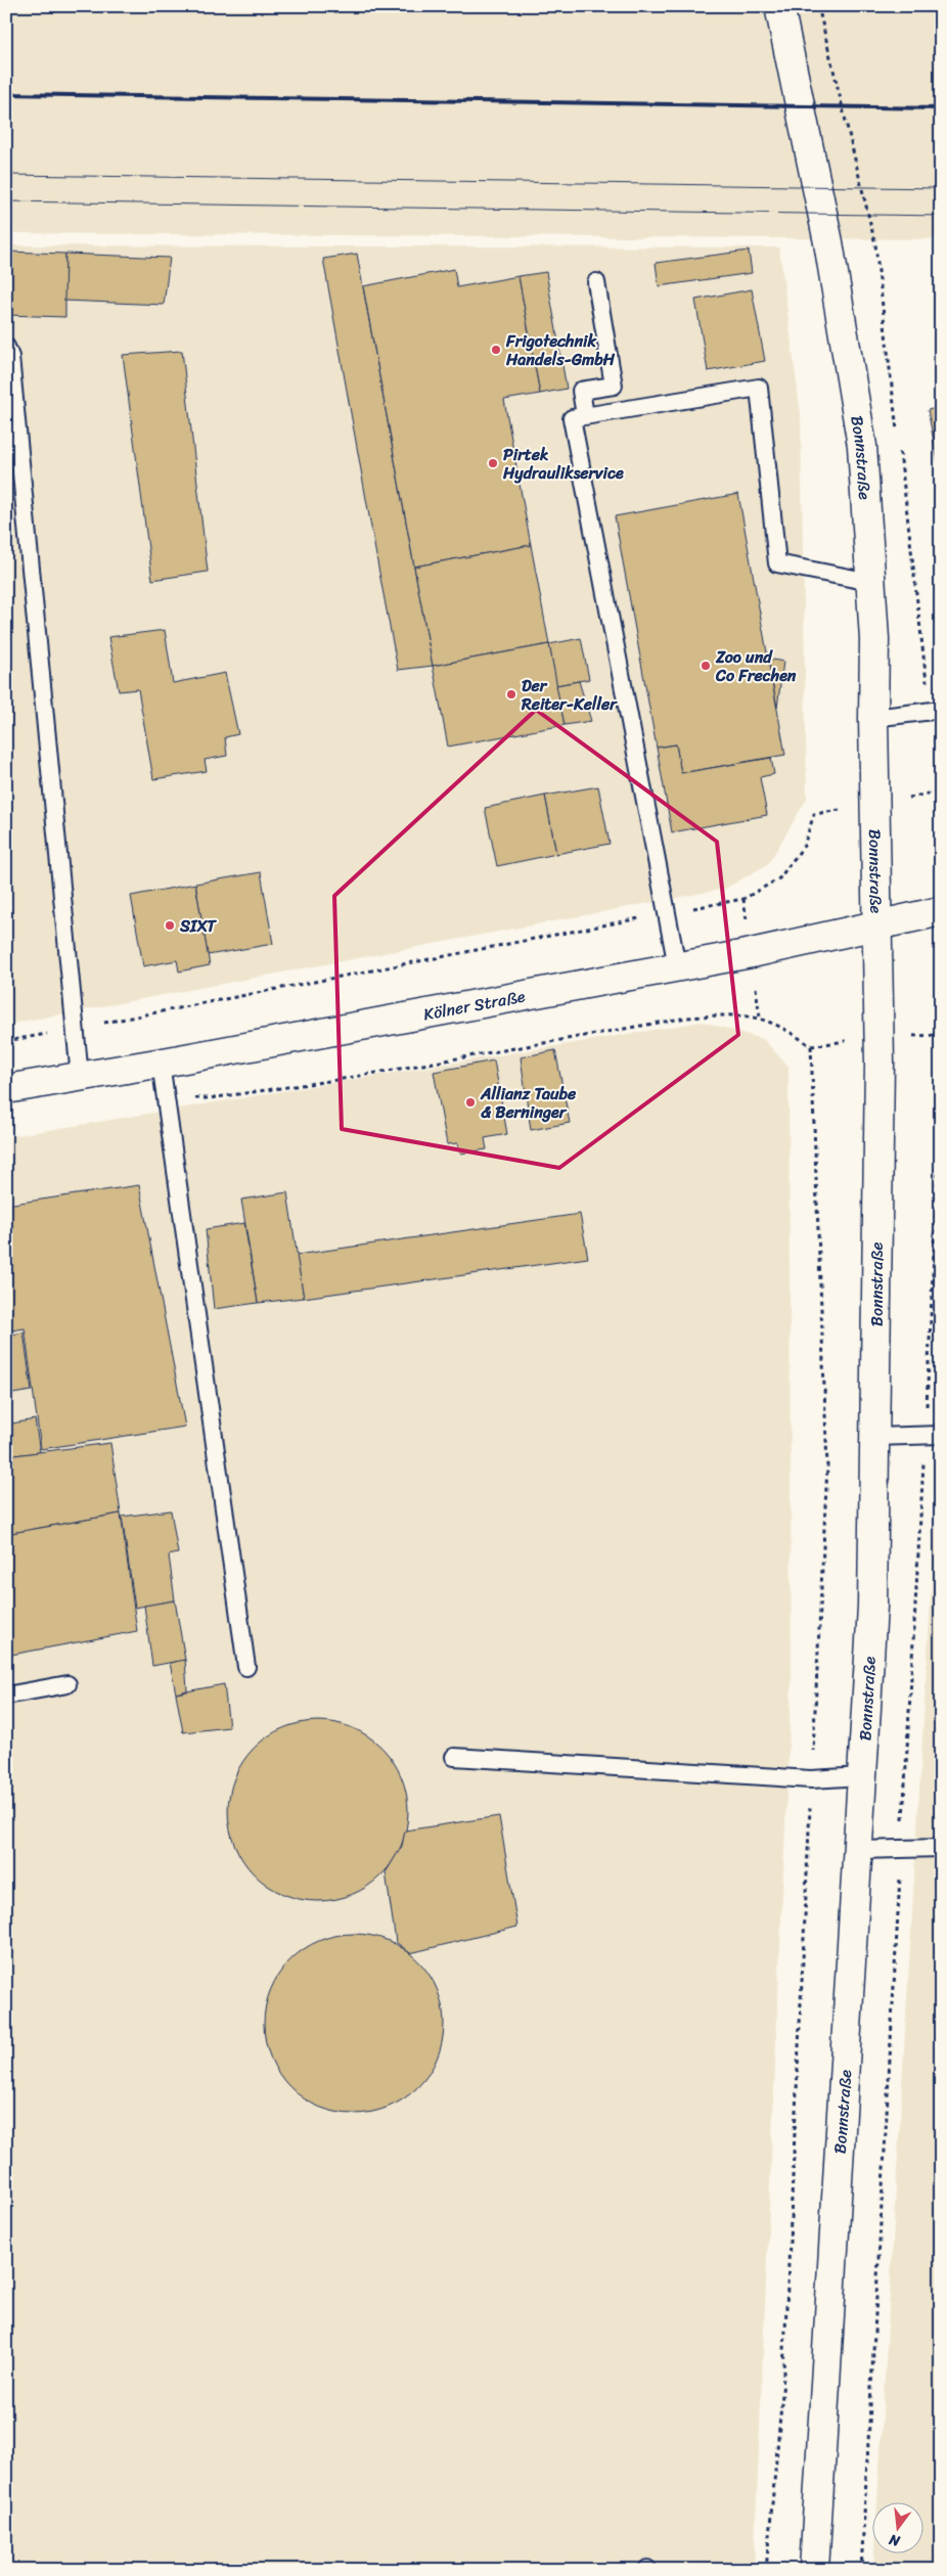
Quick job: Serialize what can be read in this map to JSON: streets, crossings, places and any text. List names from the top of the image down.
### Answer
{
  "streets": {
    "main road": ["Bonnstraße", "Kölner Straße"]
  },
  "crossings": [
    ["Bonnstraße", "Kölner Straße"]
  ],
  "places": [
    "Frigotechnik Handels-GmbH",
    "Pirtek Hydraulikservice",
    "Zoo und Co Frechen",
    "Der Reiter-Keller",
    "SIXT",
    "Allianz Taube & Berninger"
  ],
  "north": "bottom"
}
